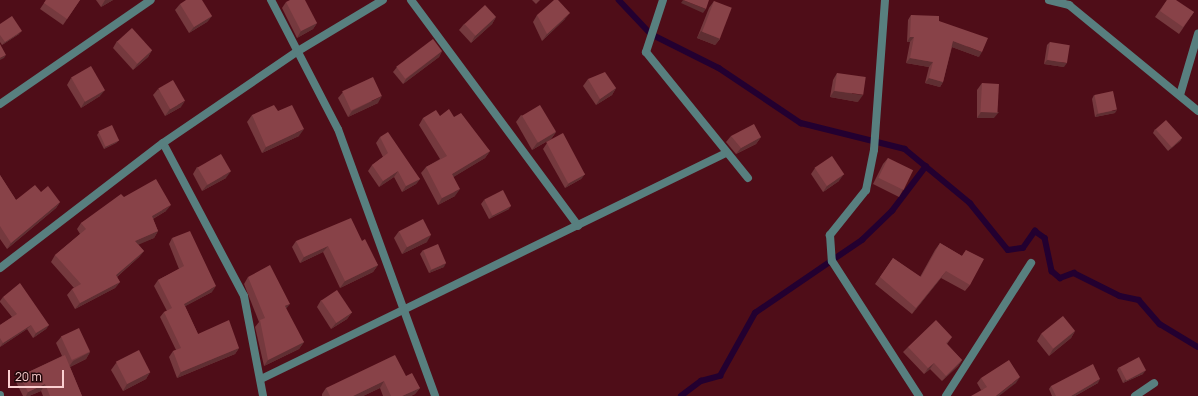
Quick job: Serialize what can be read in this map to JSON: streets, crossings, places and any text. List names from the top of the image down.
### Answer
{
  "scale_bar": "20 m"
}
